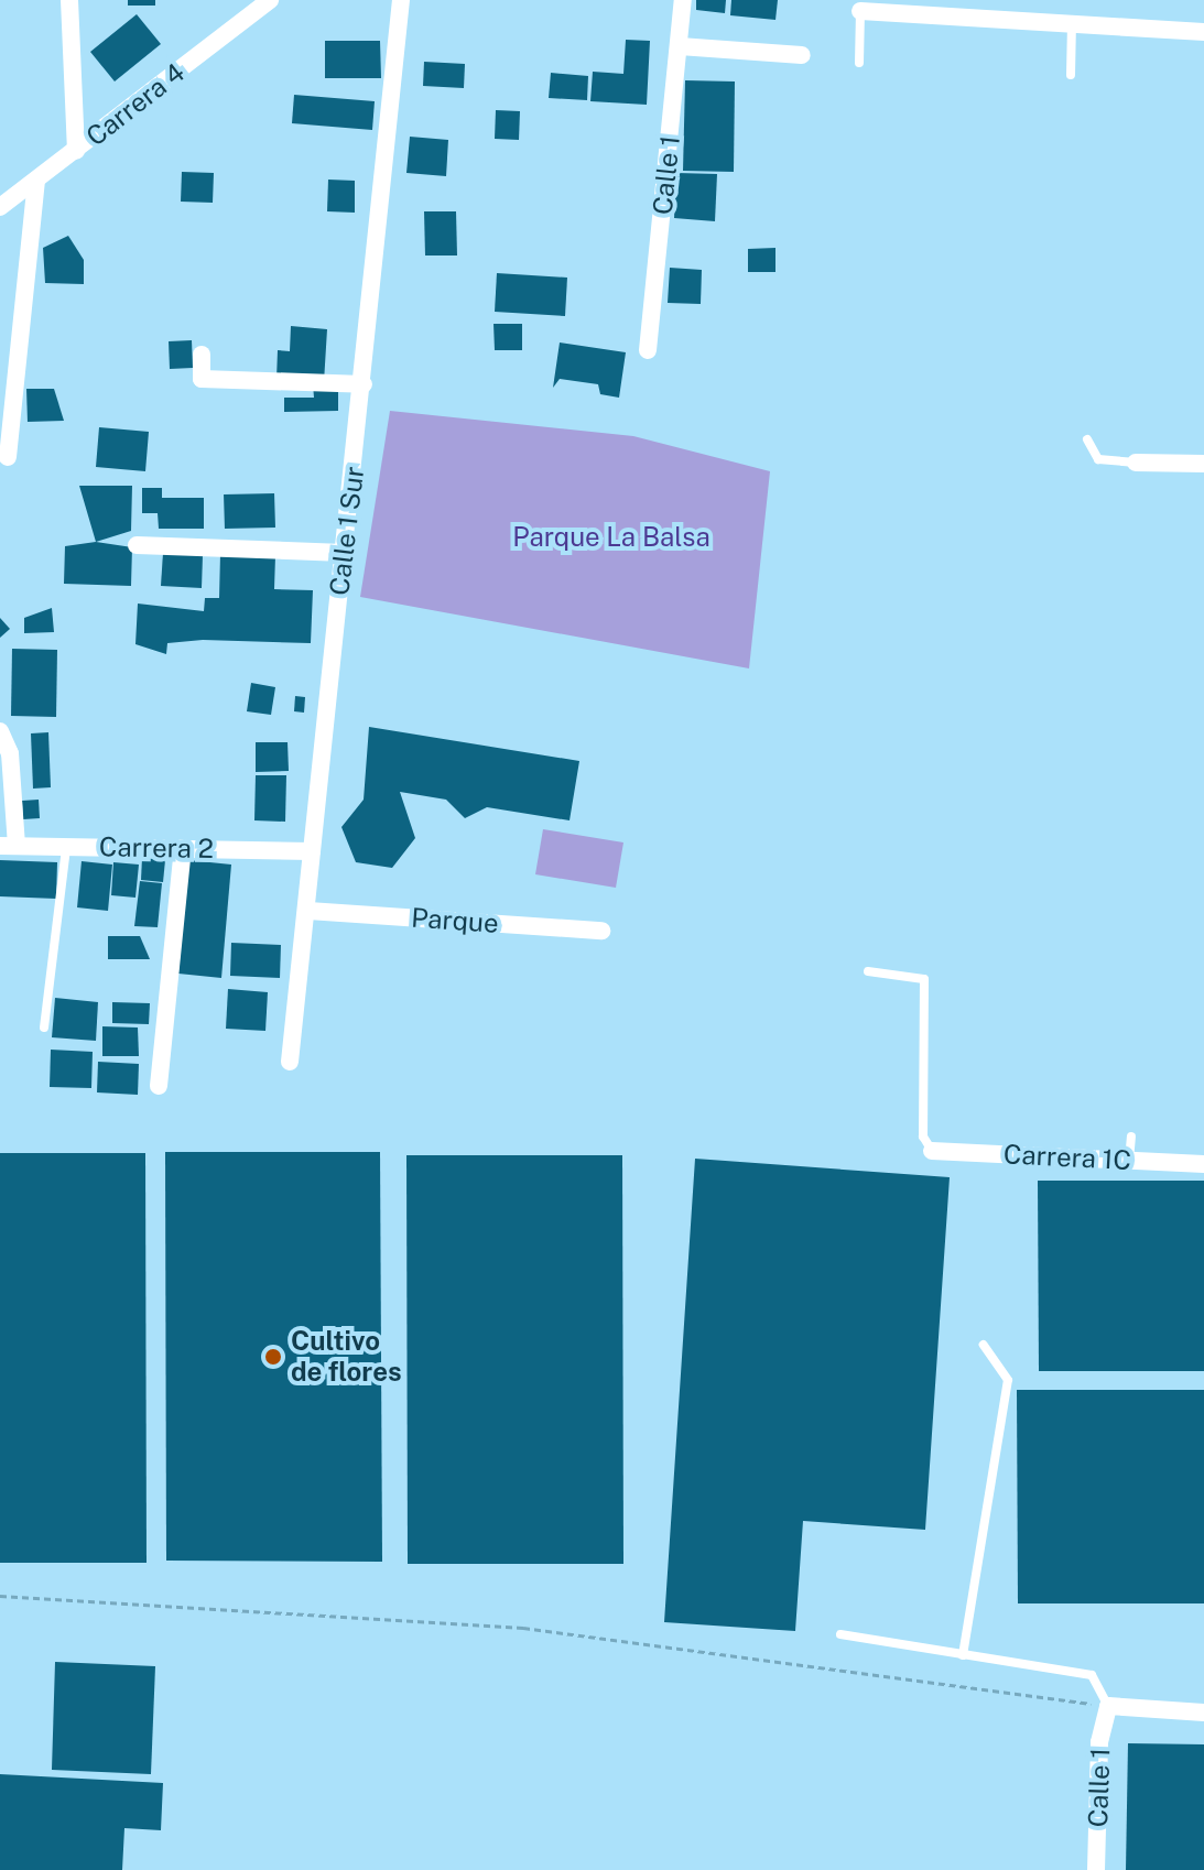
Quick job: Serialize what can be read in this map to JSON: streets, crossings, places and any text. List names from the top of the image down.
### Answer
{
  "streets": {
    "street": [
      "Carrera 4",
      "Calle 1",
      "Calle 1 Sur",
      "Carrera 2",
      "Parque",
      "Carrera 1C"
    ]
  },
  "crossings": [
    ["Calle 1 Sur", "Carrera 2"],
    ["Calle 1 Sur", "Parque"]
  ],
  "parks": ["Parque La Balsa"],
  "places": ["Cultivo de flores"]
}
